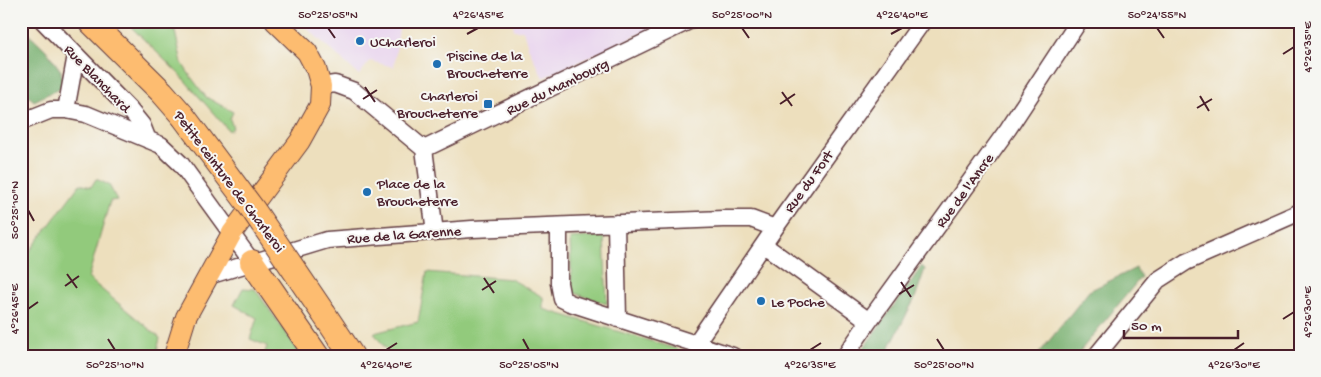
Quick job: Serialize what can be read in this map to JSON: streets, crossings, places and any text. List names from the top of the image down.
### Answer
{
  "streets": {
    "highway": ["Petite ceinture de Charleroi"],
    "street": [
      "Rue Blanchard",
      "Rue du Mambourg",
      "Rue du Fort",
      "Rue de l'Ancre",
      "Rue de la Garenne"
    ]
  },
  "crossings": [
    ["Rue du Fort", "Rue de la Garenne"]
  ],
  "places": {
    "other": [
      "UCharleroi",
      "Piscine de la Broucheterre",
      "Place de la Broucheterre",
      "Le Poche"
    ],
    "transit": ["Charleroi Broucheterre"]
  },
  "scale_bar": "50 m",
  "coordinates": [
    "50°25'05\"N",
    "4°26'45\"E",
    "50°25'00\"N",
    "4°26'40\"E",
    "50°24'55\"N",
    "4°26'35\"E",
    "50°25'10\"N",
    "4°26'30\"E"
  ]
}
